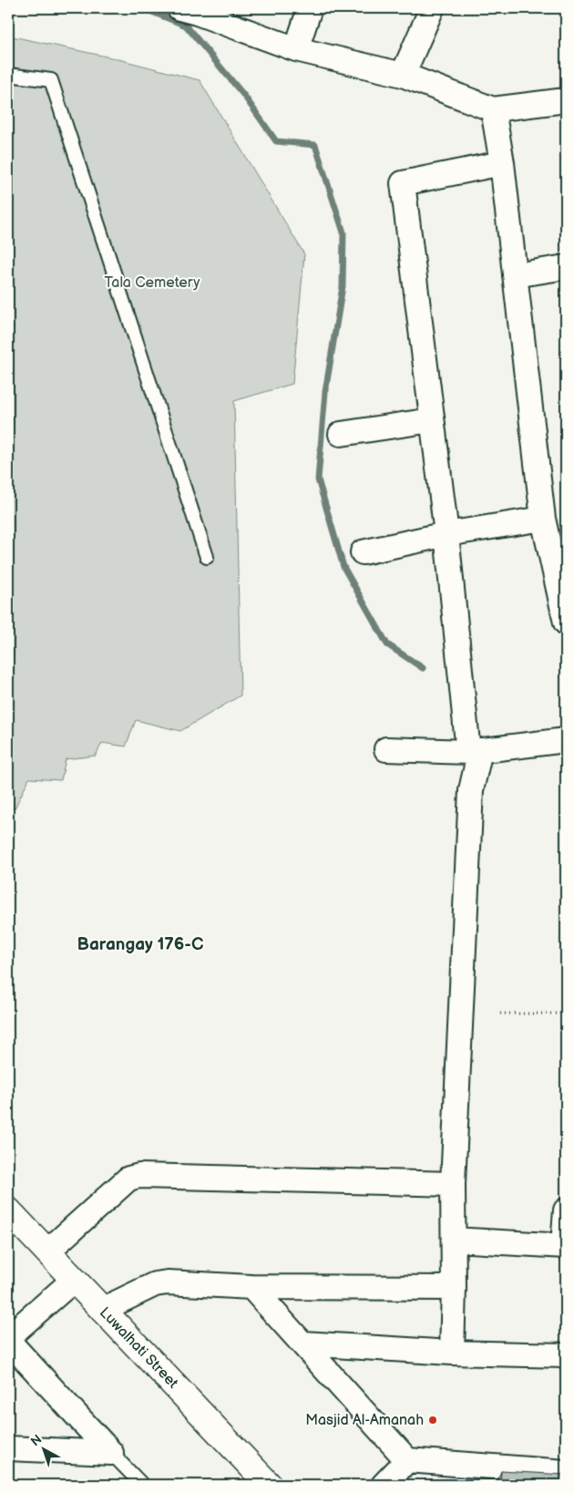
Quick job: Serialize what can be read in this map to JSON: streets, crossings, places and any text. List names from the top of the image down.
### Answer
{
  "streets": {
    "street": ["Luwalhati Street"]
  },
  "districts": ["Barangay 176-C"],
  "parks": ["Tala Cemetery"],
  "places": ["Masjid Al-Amanah"],
  "north": "top left"
}
